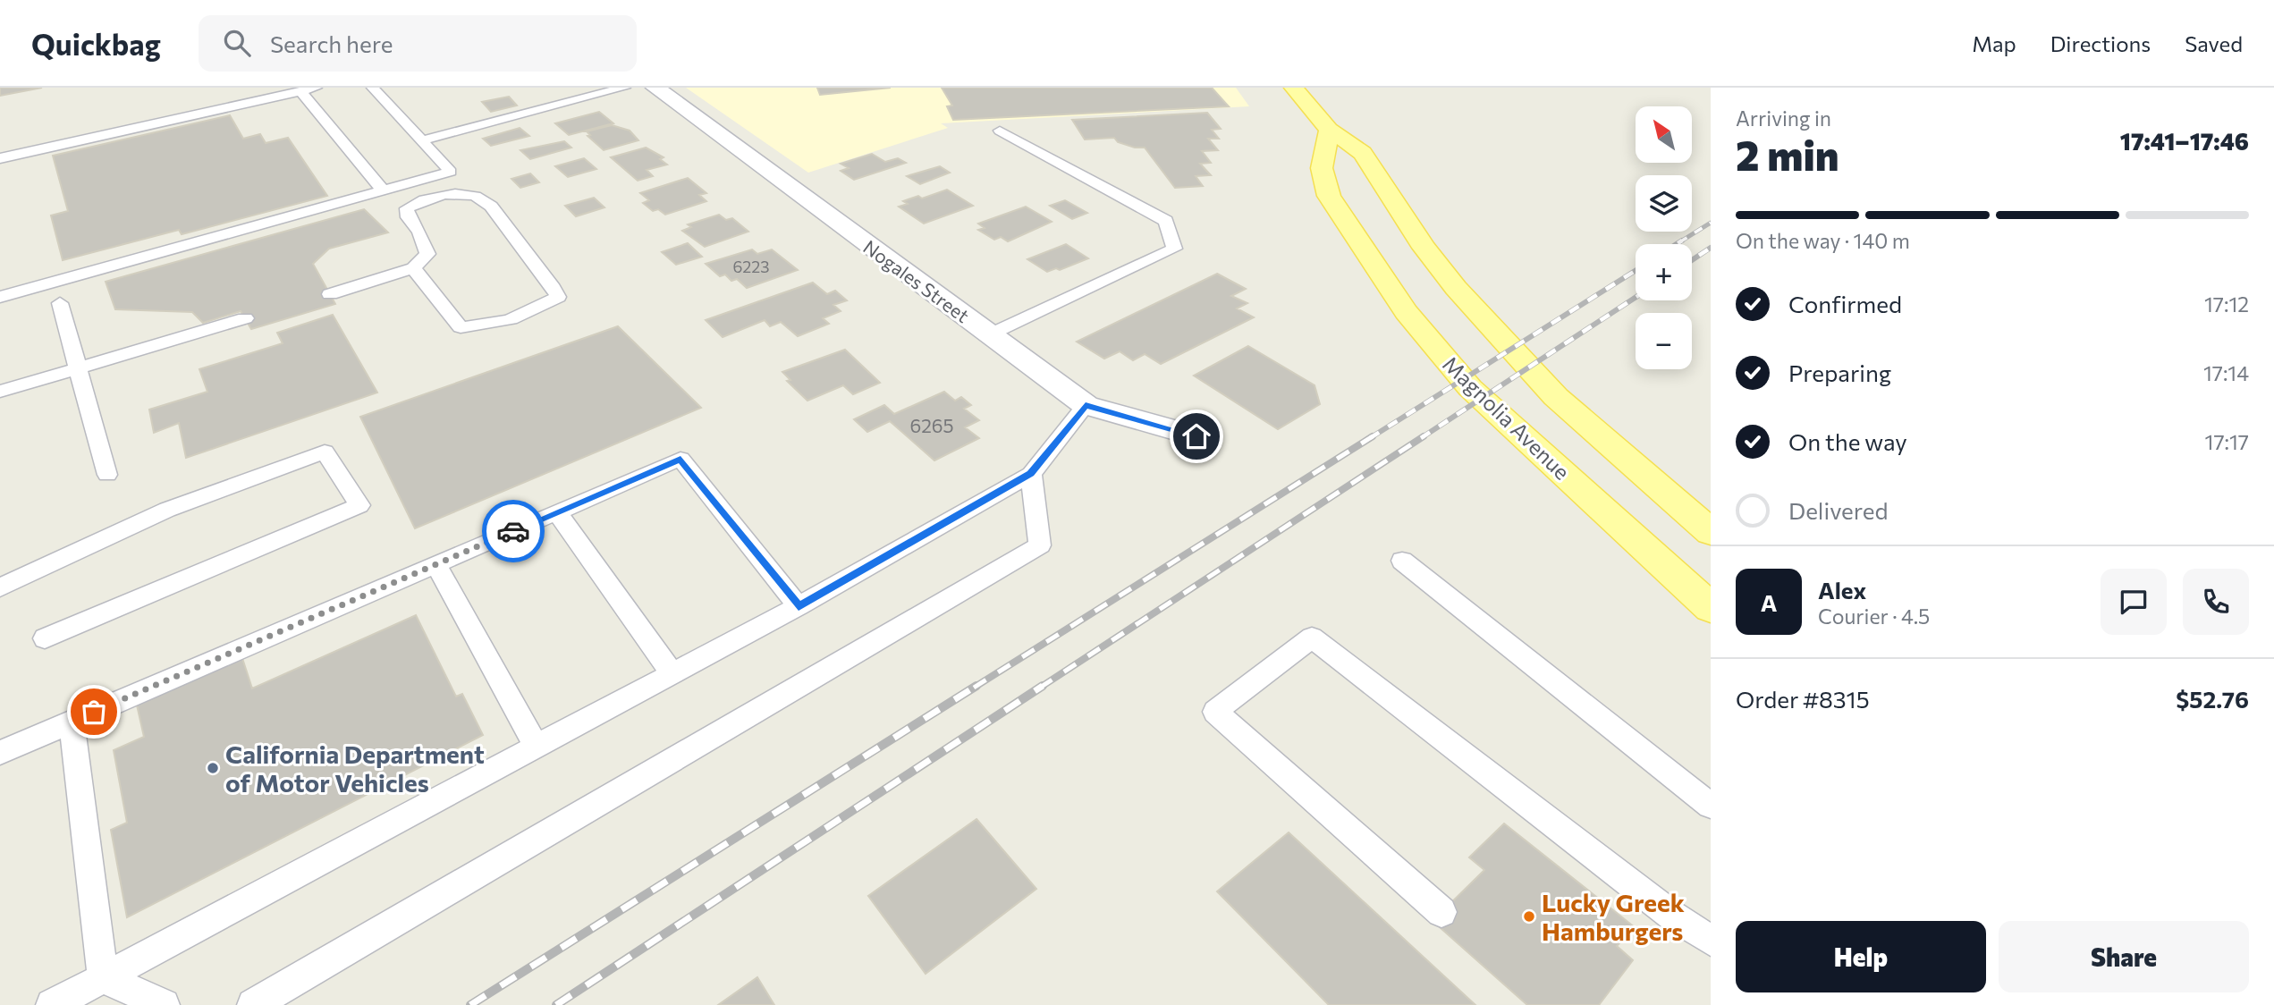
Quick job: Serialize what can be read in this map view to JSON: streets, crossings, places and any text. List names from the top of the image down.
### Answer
{
  "streets": {
    "main road": ["Magnolia Avenue"],
    "street": ["Nogales Street"]
  },
  "places": ["California Department of Motor Vehicles", "Lucky Greek Hamburgers"],
  "house_numbers": ["6223", "6265"],
  "north": "top left",
  "page": {
    "header": "Quickbag",
    "search": "Search here",
    "nav": ["Map", "Directions", "Saved"],
    "heading": ["2 min", "Arriving in", "17:41–17:46"],
    "panel": [
      "Alex",
      "Courier · 4.5",
      "Order #8315",
      "$52.76"
    ],
    "map_buttons": ["+", "−"],
    "bar": "On the way · 140 m",
    "list": [
      ["Confirmed", "17:12"],
      ["Preparing", "17:14"],
      ["On the way", "17:17"],
      "Delivered"
    ],
    "round": "A",
    "buttons": ["Help", "Share"]
  }
}
